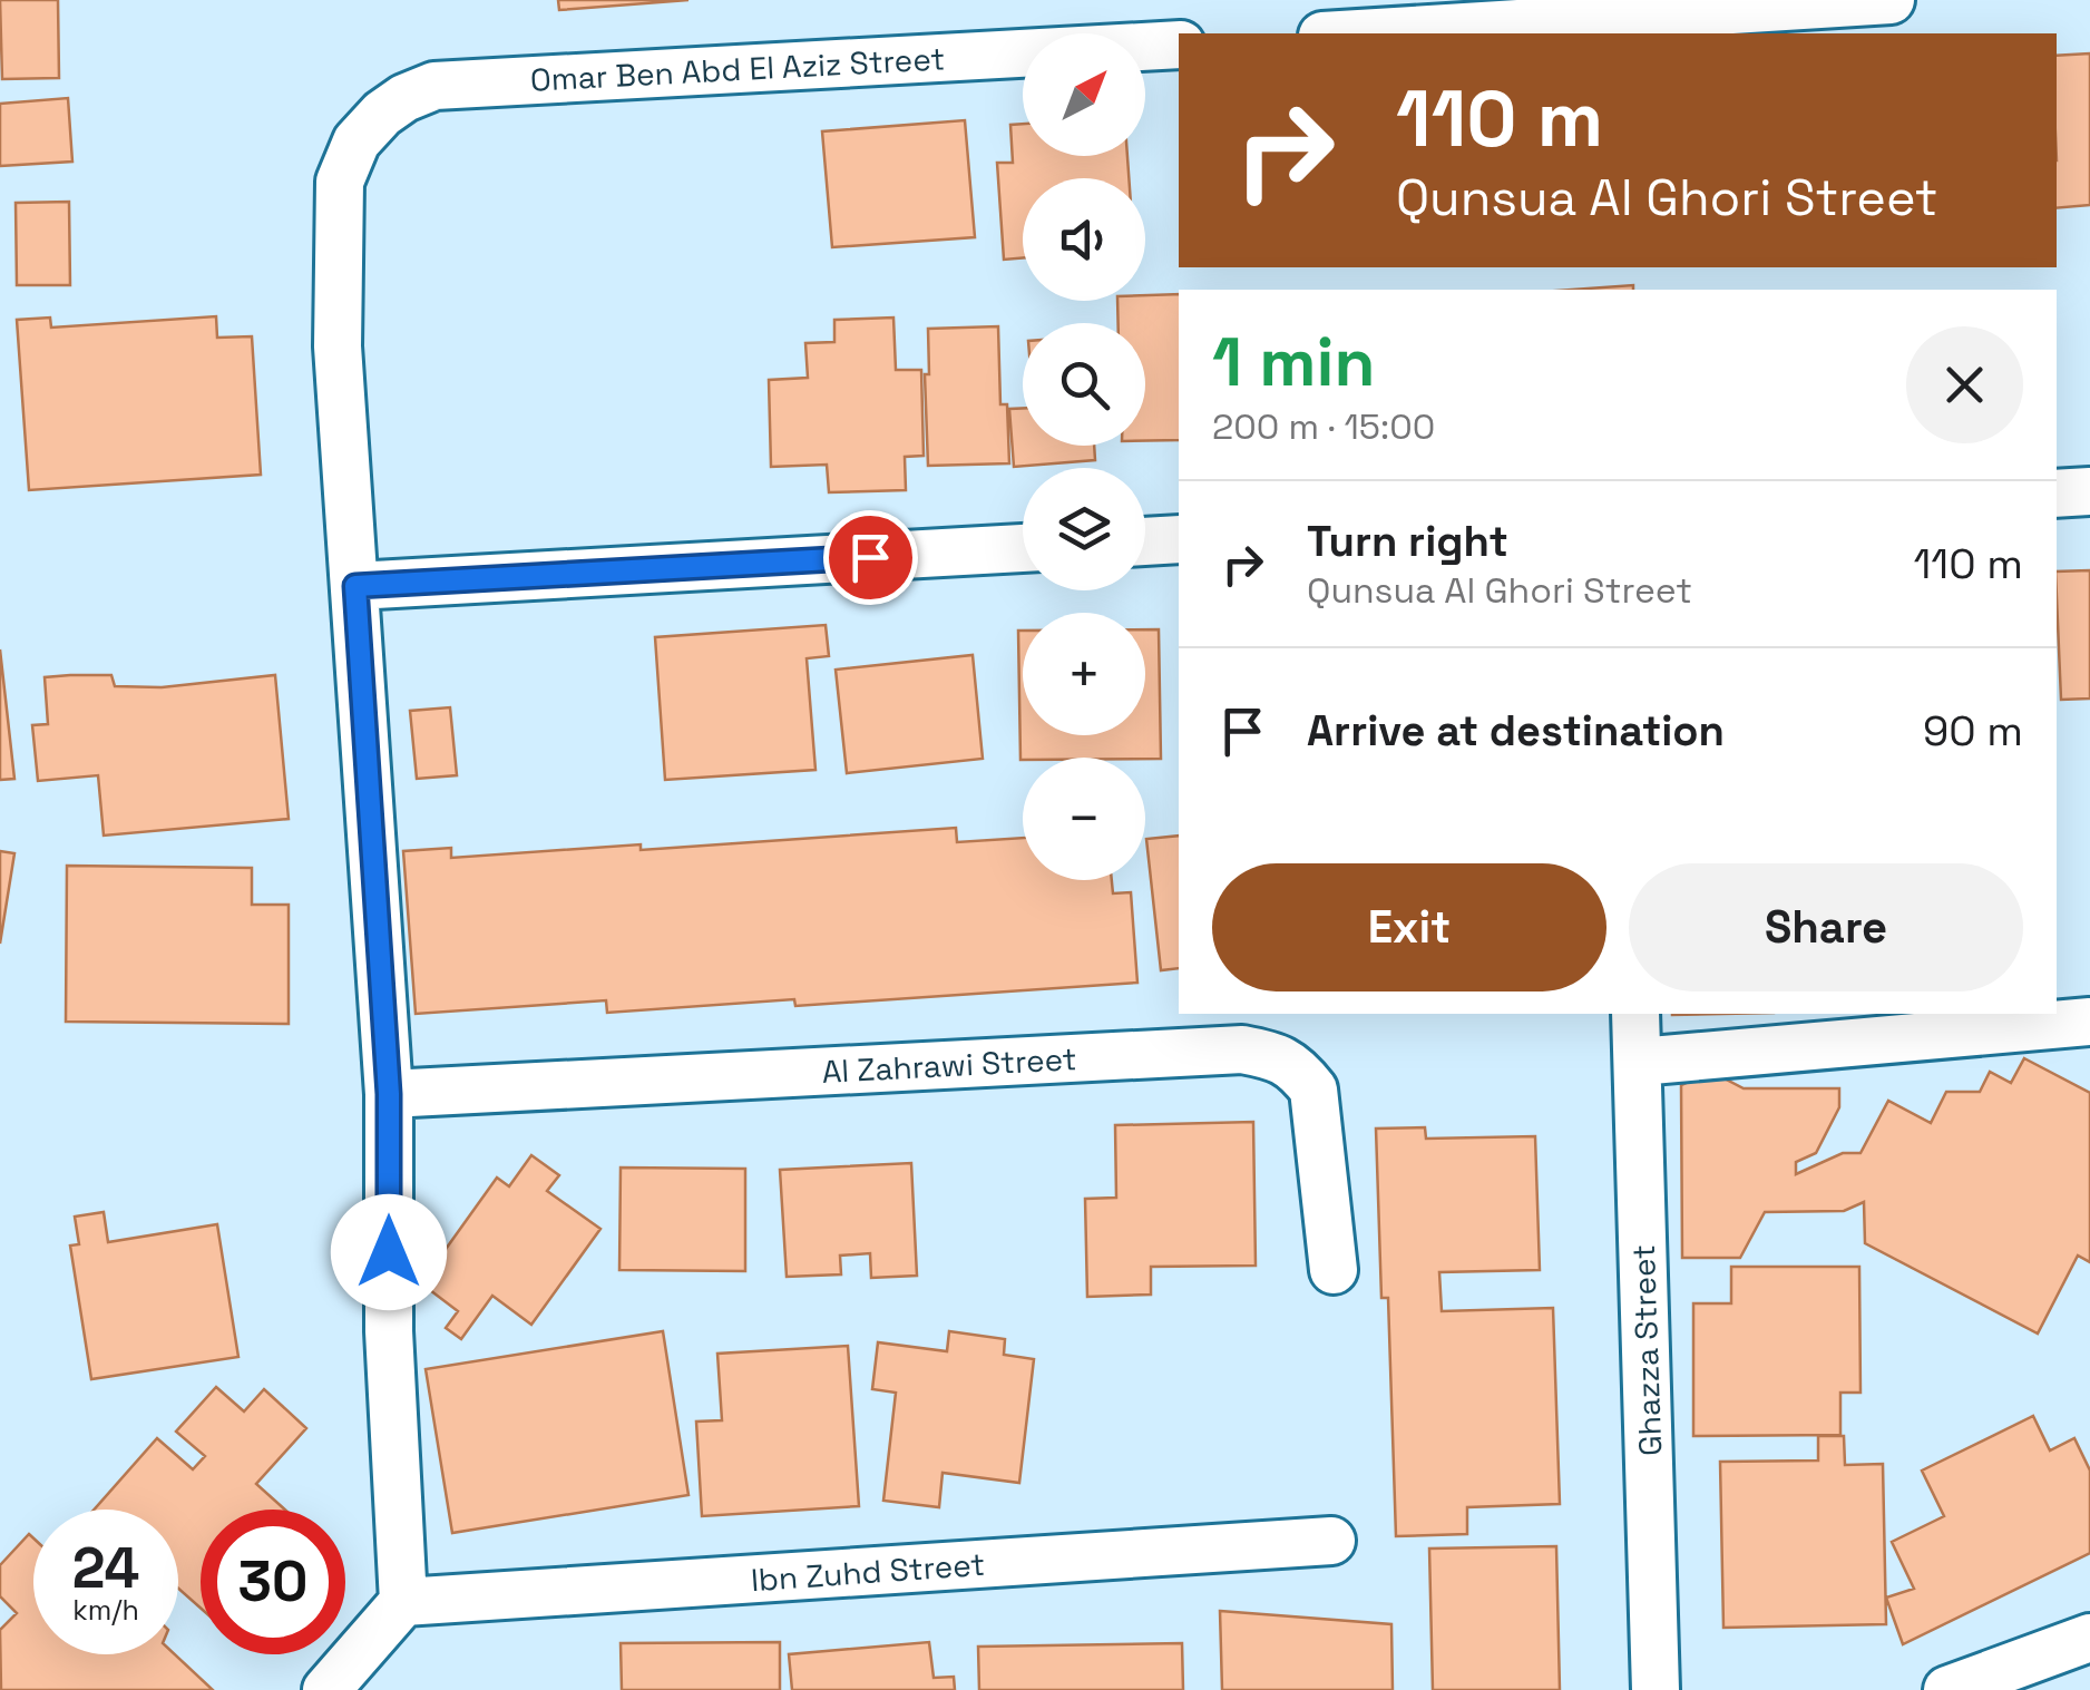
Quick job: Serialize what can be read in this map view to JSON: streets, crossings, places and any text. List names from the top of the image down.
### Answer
{
  "streets": {
    "street": [
      "Omar Ben Abd El Aziz Street",
      "Al Zahrawi Street",
      "Ghazza Street",
      "Ibn Zuhd Street"
    ]
  },
  "north": "top right",
  "page": {
    "map_buttons": ["+", "−"],
    "turn": ["110 m", "Qunsua Al Ghori Street"],
    "heading": ["1 min", "200 m · 15:00"],
    "list": [
      {
        "name": "Turn right",
        "note": "Qunsua Al Ghori Street",
        "value": "110 m"
      },
      {
        "name": "Arrive at destination",
        "value": "90 m"
      }
    ],
    "buttons": ["Exit", "Share"],
    "speed": "24 km/h",
    "limit": "30"
  }
}
